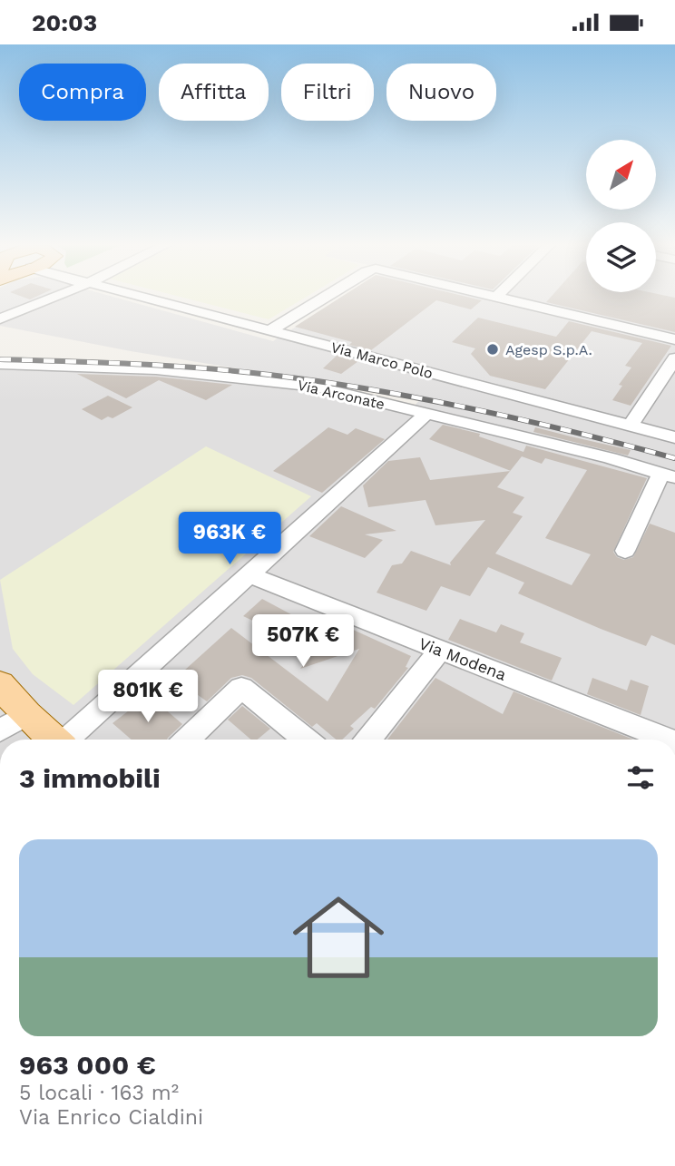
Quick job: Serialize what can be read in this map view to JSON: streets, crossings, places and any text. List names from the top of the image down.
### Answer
{
  "streets": {
    "street": ["Via Marco Polo", "Via Arconate", "Via Modena"]
  },
  "places": ["Agesp S.p.A."],
  "north": "top right",
  "page": {
    "status": "20:03",
    "chip": [
      "Compra",
      "Affitta",
      "Filtri",
      "Nuovo"
    ],
    "price": ["963K €", "507K €", "801K €"],
    "heading": "3 immobili",
    "list": [
      {
        "name": "963 000 €",
        "note": "5 locali · 163 m² · Via Enrico Cialdini"
      }
    ]
  }
}
